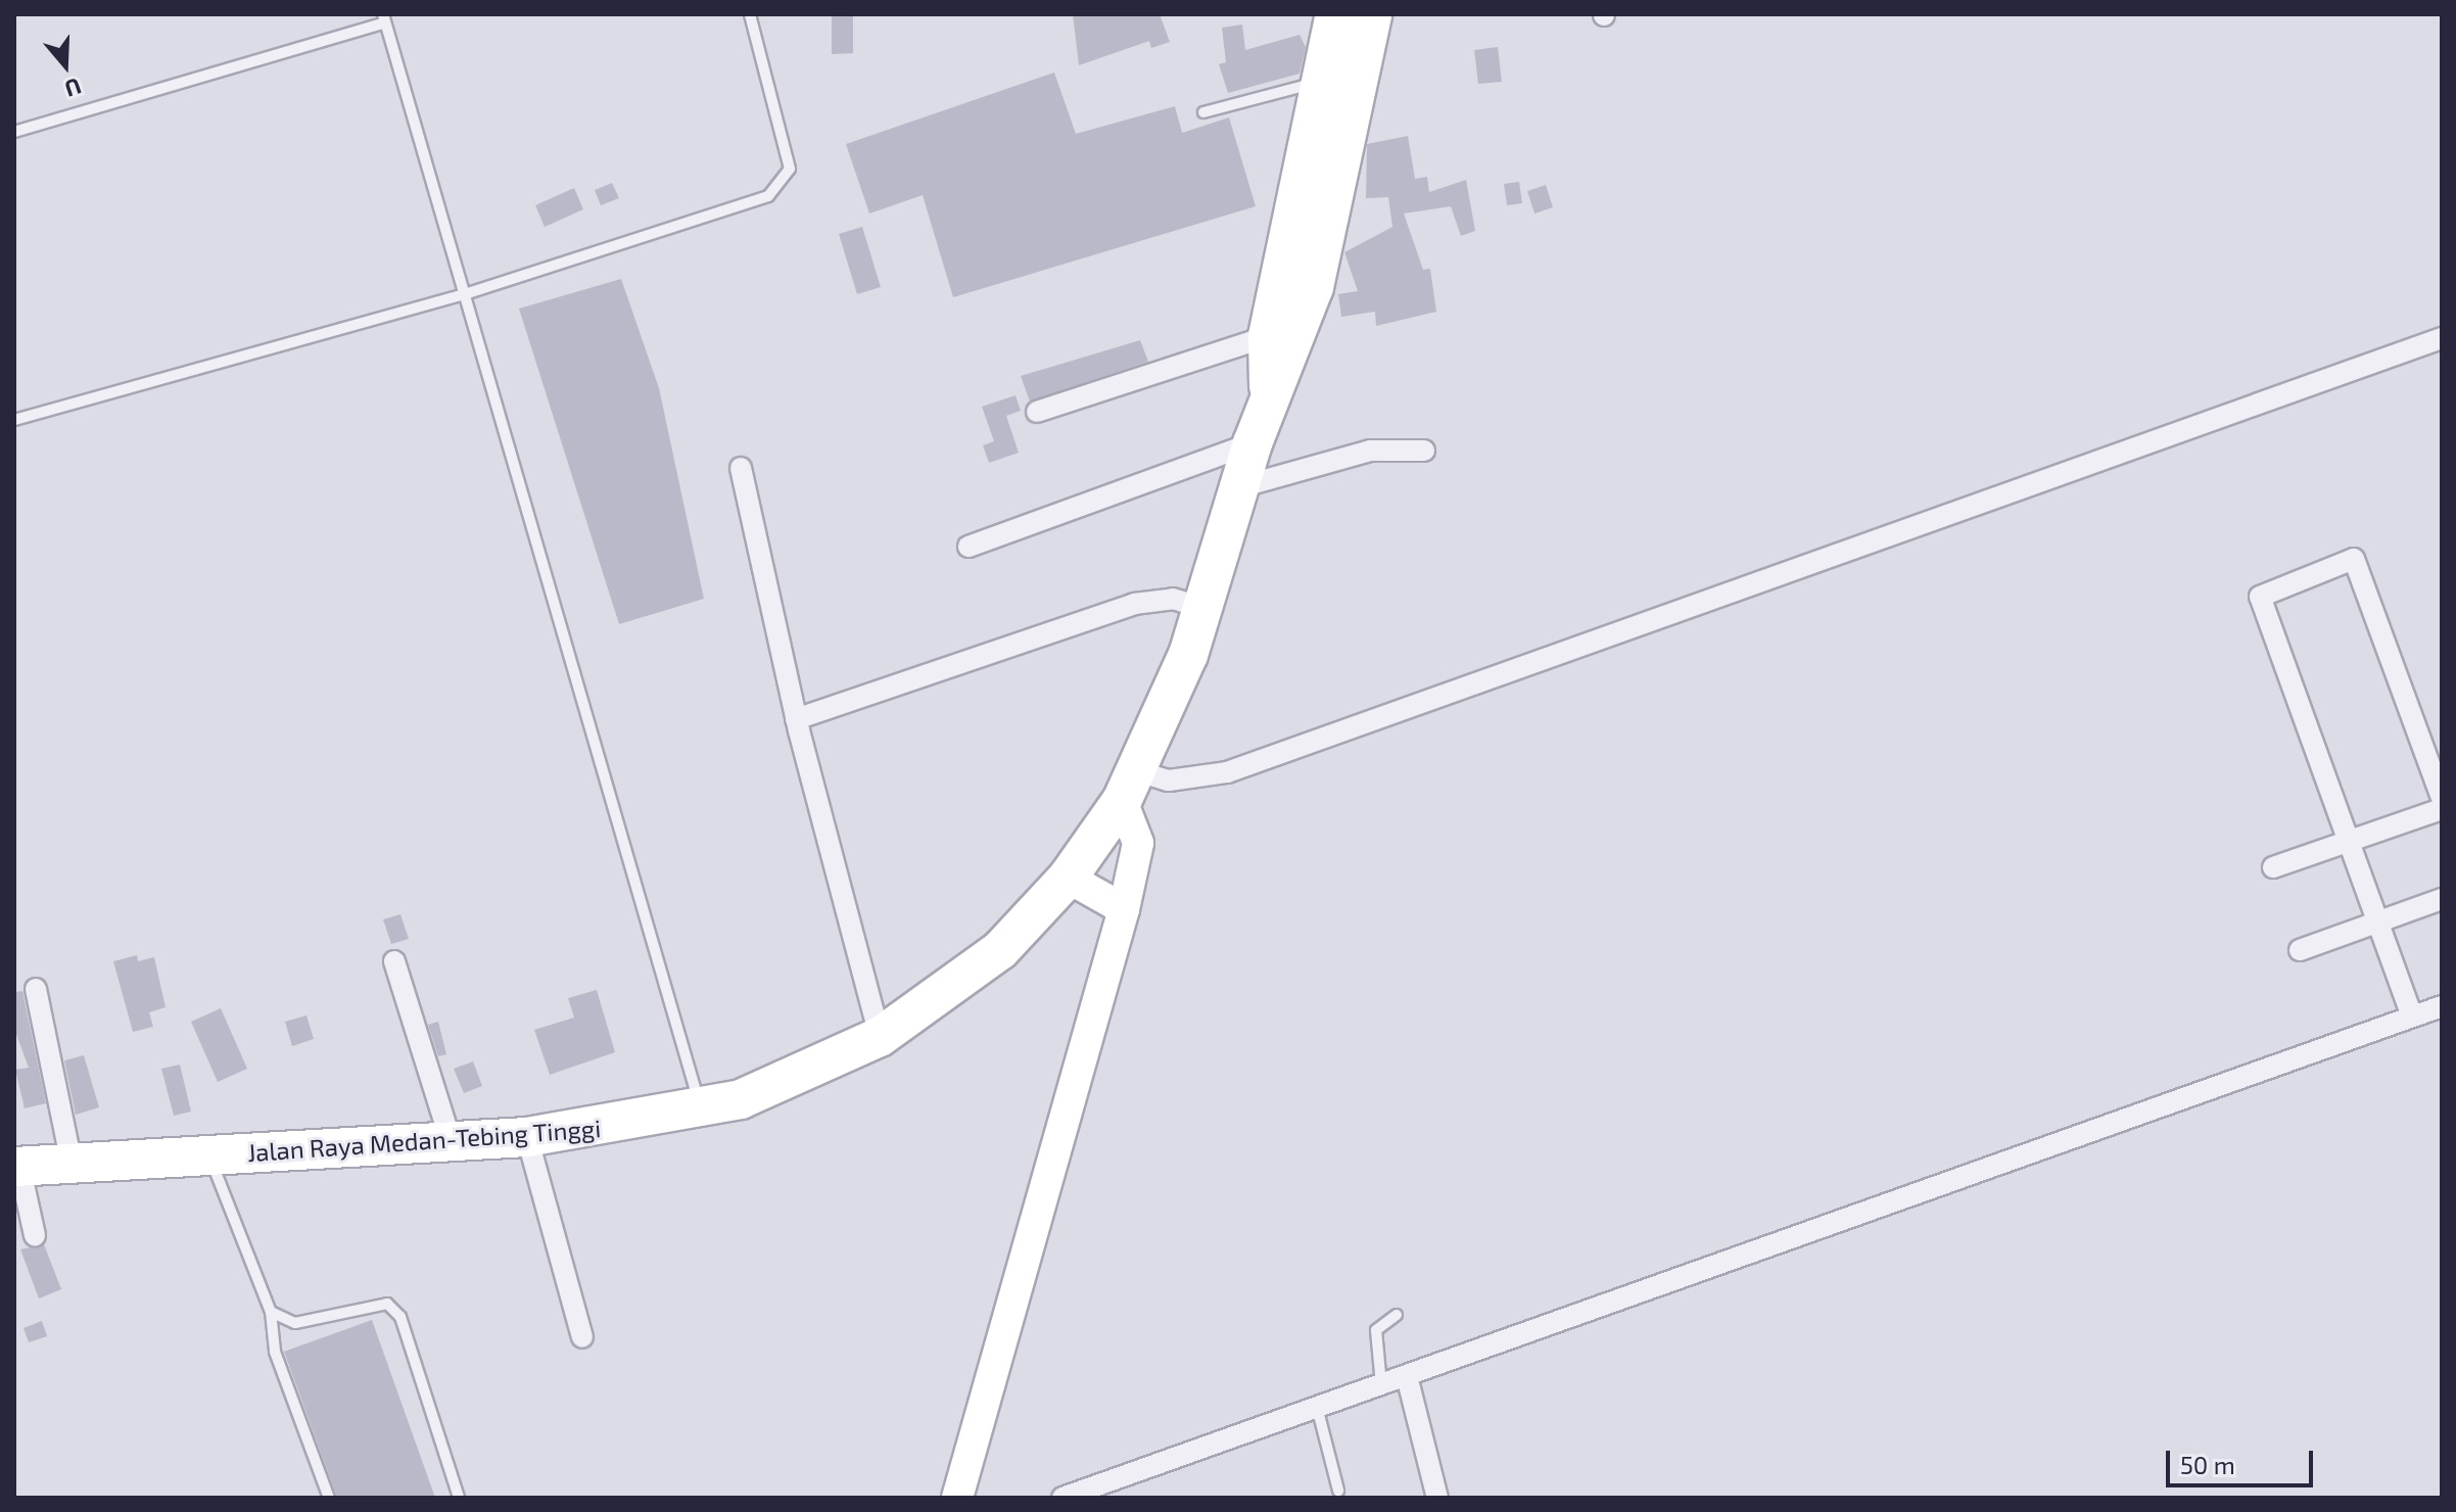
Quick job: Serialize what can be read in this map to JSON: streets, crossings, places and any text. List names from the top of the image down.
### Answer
{
  "streets": {
    "highway": ["Jalan Raya Medan-Tebing Tinggi"]
  },
  "scale_bar": "50 m",
  "north": "bottom"
}
